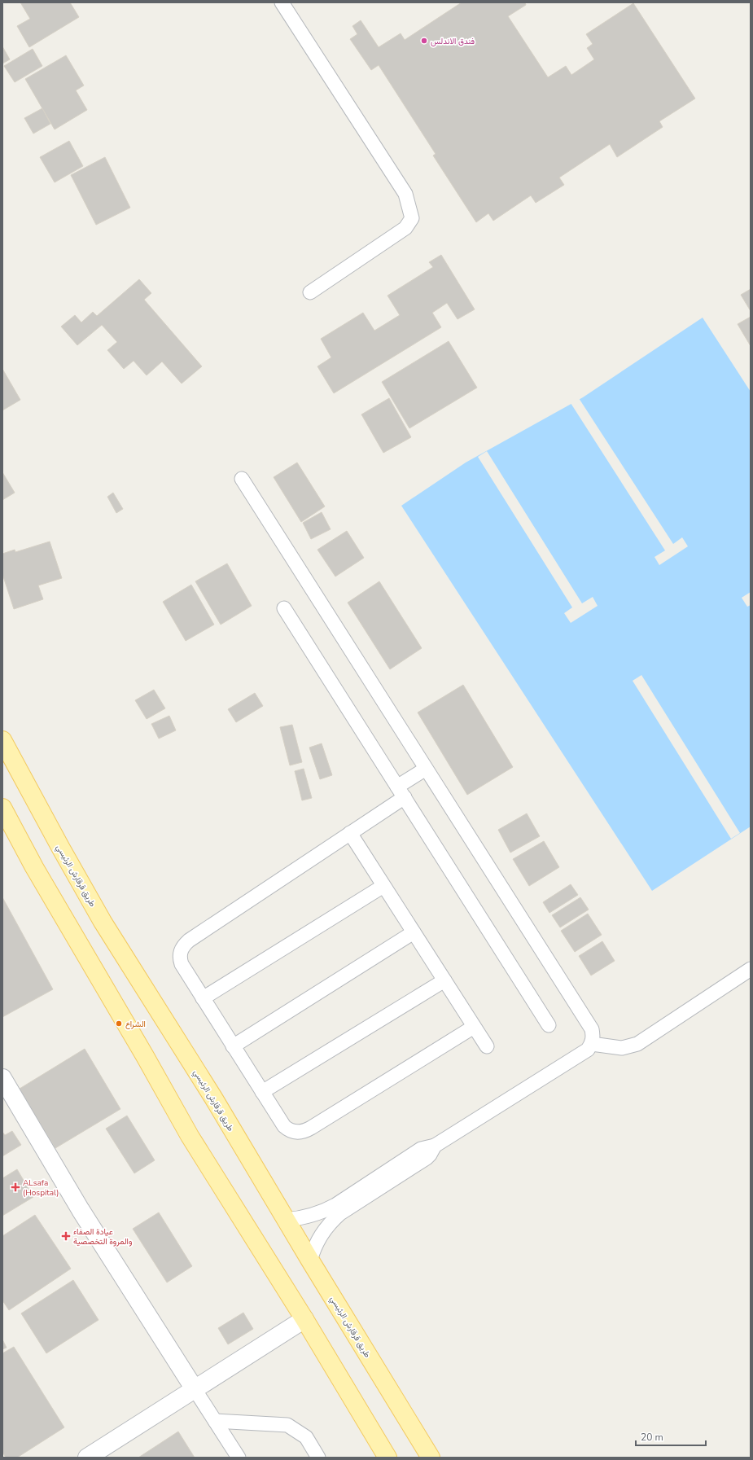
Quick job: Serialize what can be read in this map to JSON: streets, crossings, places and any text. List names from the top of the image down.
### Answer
{
  "streets": {
    "main road": ["طريق قرقارش الرئيسي"]
  },
  "places": {
    "other": ["فندق الاندلس", "الشراع"],
    "health": ["ALsafa (Hospital)", "عيادة الصفاء والمروة التخصصية"]
  },
  "scale_bar": "20 m"
}
